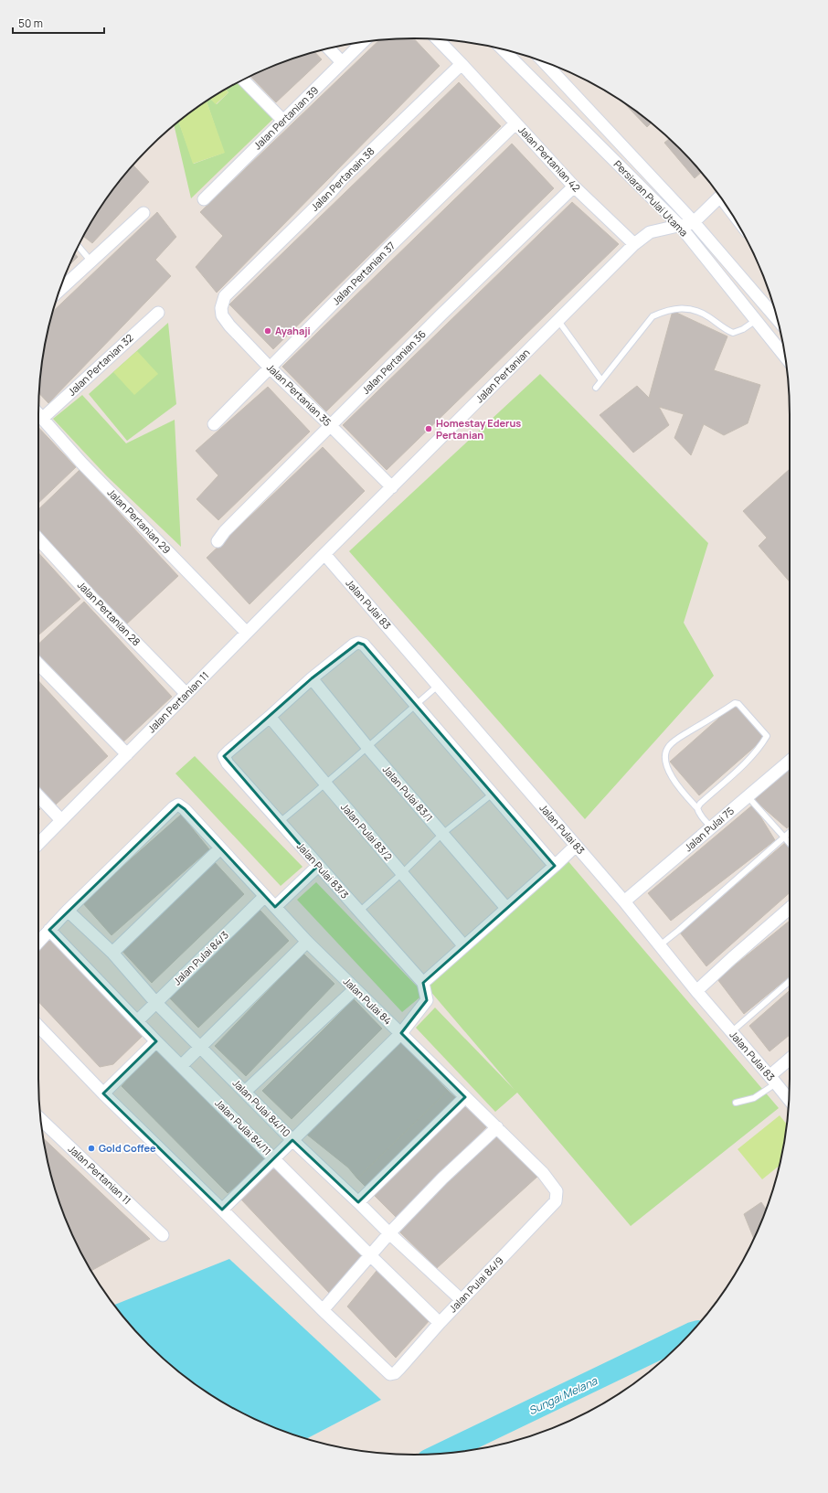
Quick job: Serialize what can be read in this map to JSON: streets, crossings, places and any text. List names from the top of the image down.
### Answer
{
  "streets": {
    "street": [
      "Jalan Pertanian 39",
      "Jalan Pertanian 42",
      "Jalan Pertanain 38",
      "Persiaran Pulai Utama",
      "Jalan Pertanian 37",
      "Jalan Pertanian 36",
      "Jalan Pertanian 32",
      "Jalan Pertanian",
      "Jalan Pertanian 35",
      "Jalan Pertanian 29",
      "Jalan Pulai 83",
      "Jalan Pertanian 28",
      "Jalan Pertanian 11",
      "Jalan Pulai 83/1",
      "Jalan Pulai 75",
      "Jalan Pulai 83/2",
      "Jalan Pulai 83/3",
      "Jalan Pulai 84/3",
      "Jalan Pulai 84",
      "Jalan Pulai 84/10",
      "Jalan Pulai 84/11",
      "Jalan Pulai 84/9"
    ]
  },
  "crossings": [
    ["Jalan Pertanian 42", "Jalan Pertanain 38"],
    ["Jalan Pertanian 42", "Jalan Pertanian 37"],
    ["Jalan Pertanian 42", "Jalan Pertanian 36"],
    ["Jalan Pertanian 42", "Jalan Pertanian"],
    ["Jalan Pertanain 38", "Jalan Pertanian 35"],
    ["Jalan Pertanian 37", "Jalan Pertanian 35"],
    ["Jalan Pertanian 36", "Jalan Pertanian 35"],
    ["Jalan Pertanian 32", "Jalan Pertanian 29"],
    ["Jalan Pertanian", "Jalan Pertanian 35"],
    ["Jalan Pertanian", "Jalan Pulai 83"],
    ["Jalan Pertanian", "Jalan Pertanian 11"],
    ["Jalan Pertanian 29", "Jalan Pertanian 11"],
    ["Jalan Pulai 83", "Jalan Pertanian 11"],
    ["Jalan Pulai 83", "Jalan Pulai 75"],
    ["Jalan Pertanian 28", "Jalan Pertanian 11"],
    ["Jalan Pulai 83/2", "Jalan Pulai 83/3"],
    ["Jalan Pulai 84/3", "Jalan Pulai 84"],
    ["Jalan Pulai 84/3", "Jalan Pulai 84/10"],
    ["Jalan Pulai 84/3", "Jalan Pulai 84/11"],
    ["Jalan Pulai 84", "Jalan Pulai 84/10"],
    ["Jalan Pulai 84", "Jalan Pulai 84/9"],
    ["Jalan Pulai 84/10", "Jalan Pulai 84/9"],
    ["Jalan Pulai 84/11", "Jalan Pulai 84/9"]
  ],
  "water": ["Sungai Melana"],
  "places": ["Ayahaji", "Homestay Ederus Pertanian", "Gold Coffee"],
  "scale_bar": "50 m"
}
